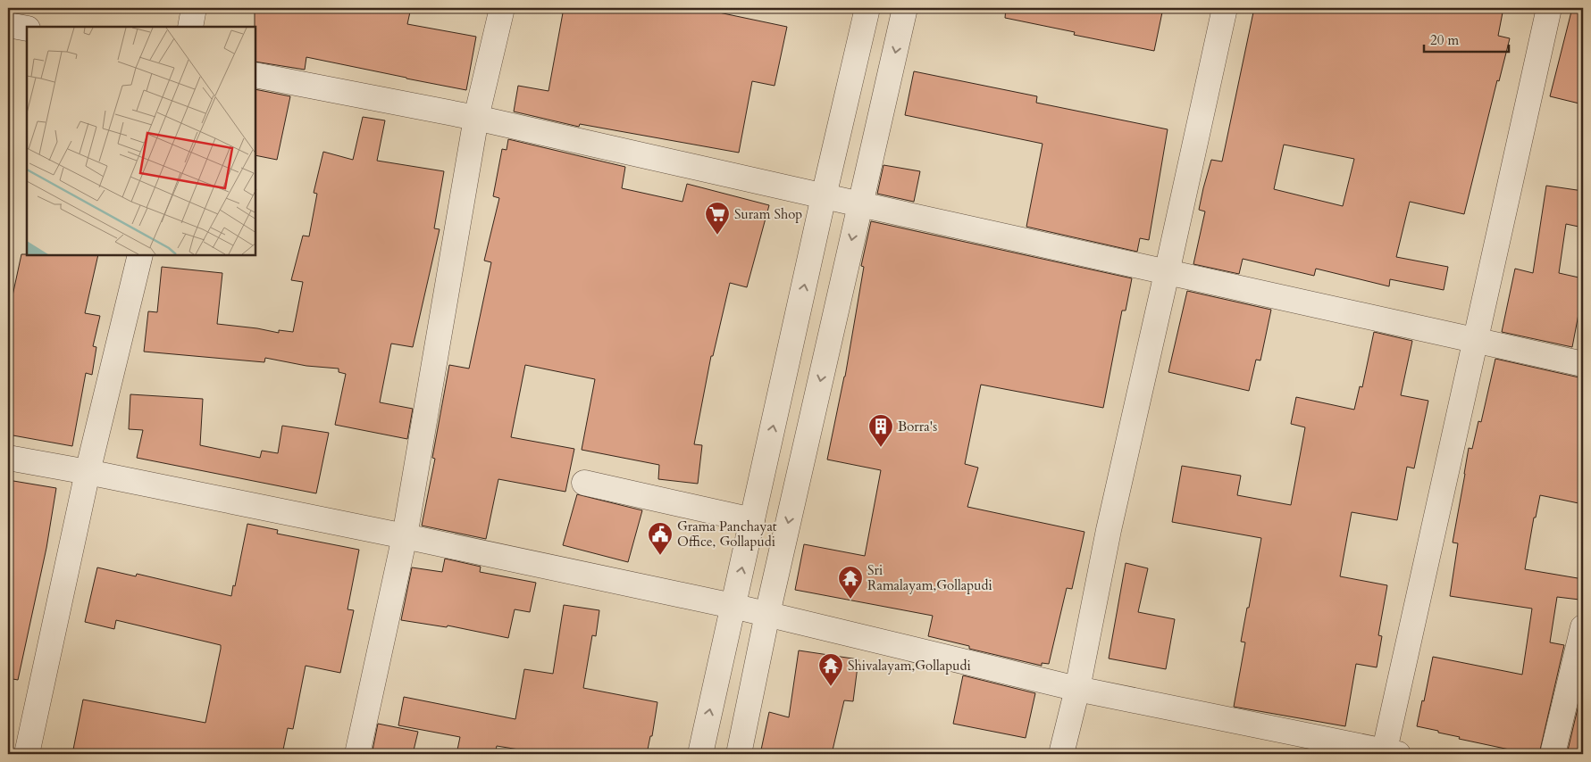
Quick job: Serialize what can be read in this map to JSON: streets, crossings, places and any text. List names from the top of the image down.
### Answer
{
  "places": {
    "supermarket": ["Suram Shop"],
    "building": ["Borra's"],
    "public building": ["Grama Panchayat Office, Gollapudi"],
    "temple": ["Sri Ramalayam,Gollapudi", "Shivalayam,Gollapudi"]
  },
  "scale_bar": "20 m"
}
